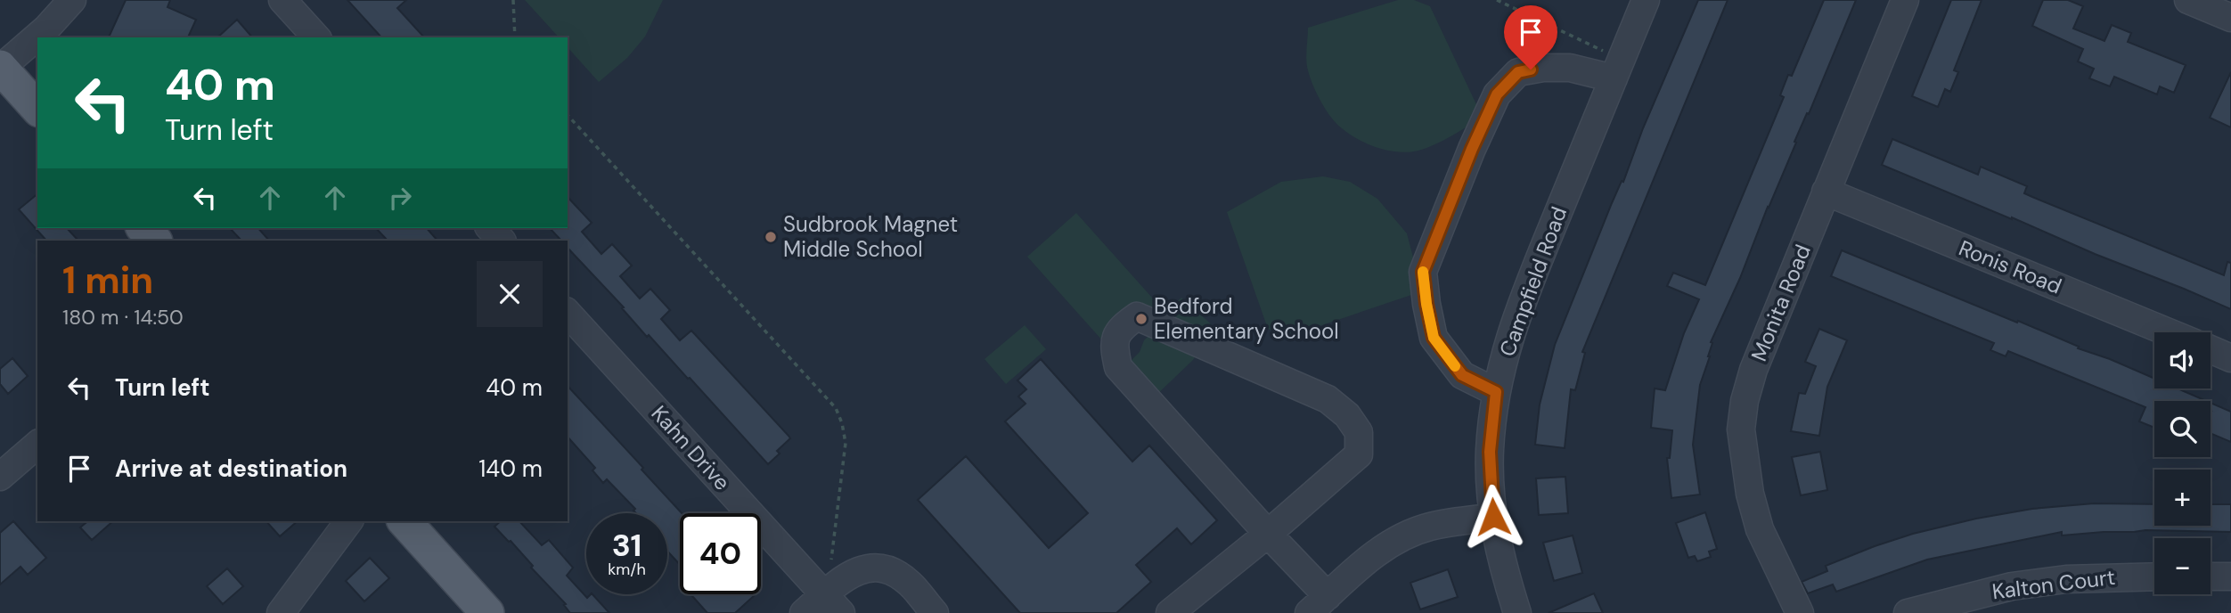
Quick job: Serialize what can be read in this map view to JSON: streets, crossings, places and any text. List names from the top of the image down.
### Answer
{
  "streets": {
    "street": [
      "Ronis Road",
      "Campfield Road",
      "Monita Road",
      "Kahn Drive",
      "Kalton Court"
    ]
  },
  "crossings": [
    ["Ronis Road", "Monita Road"]
  ],
  "places": ["Sudbrook Magnet Middle School", "Bedford Elementary School"],
  "page": {
    "turn": ["40 m", "Turn left"],
    "heading": ["1 min", "180 m · 14:50"],
    "map_buttons": ["+", "−"],
    "list": [
      {
        "name": "Turn left",
        "value": "40 m"
      },
      {
        "name": "Arrive at destination",
        "value": "140 m"
      }
    ],
    "speed": "31 km/h",
    "limit": "40"
  }
}
